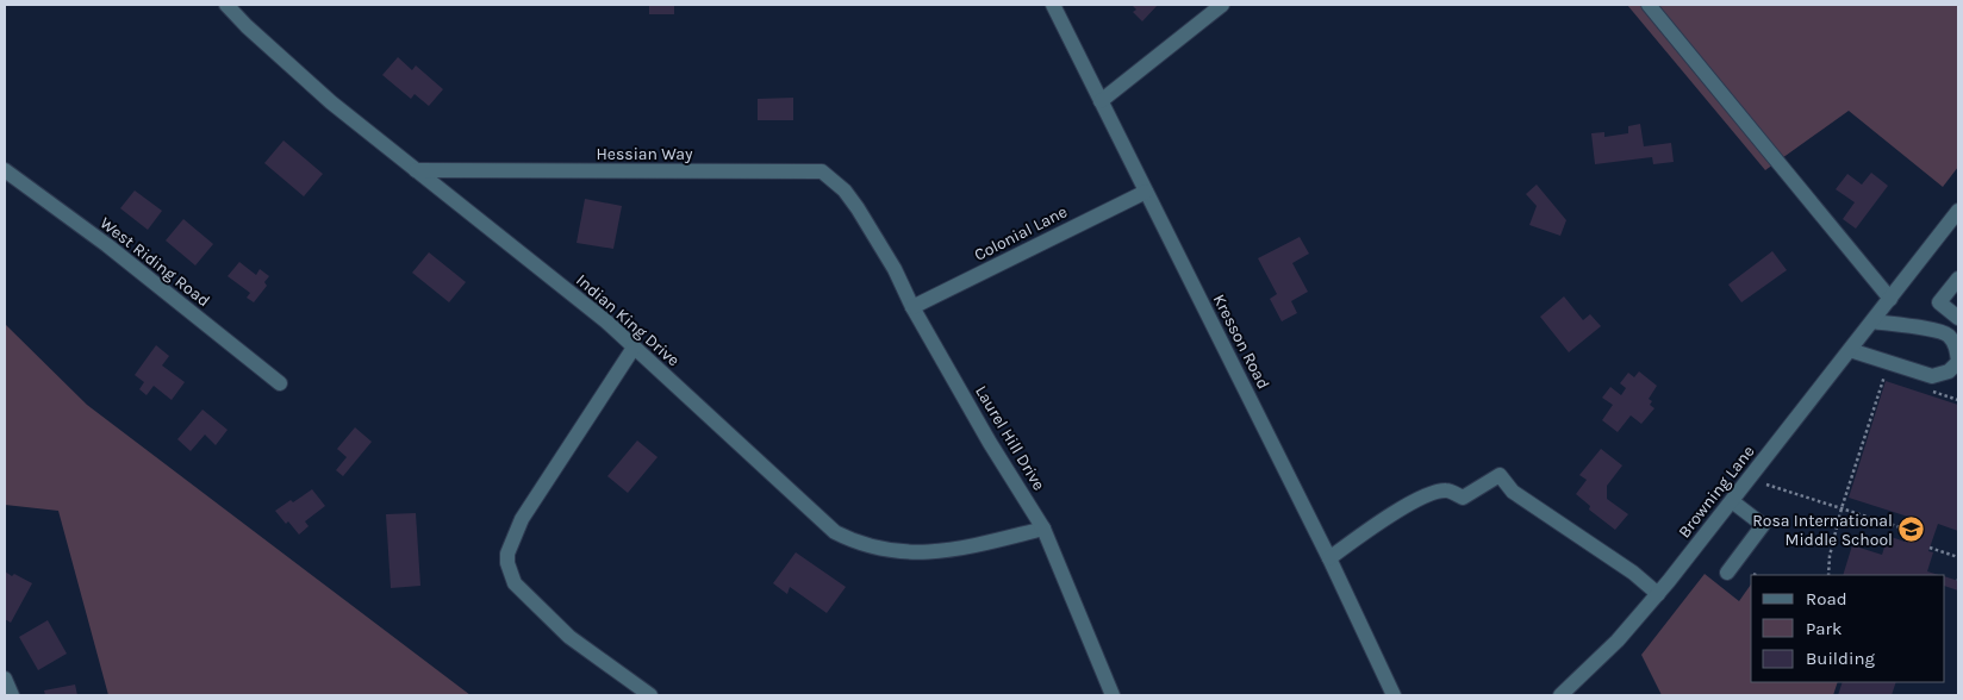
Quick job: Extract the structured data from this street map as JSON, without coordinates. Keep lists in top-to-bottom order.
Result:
{
  "streets": {
    "street": [
      "Hessian Way",
      "Colonial Lane",
      "West Riding Road",
      "Indian King Drive",
      "Kresson Road",
      "Laurel Hill Drive",
      "Browning Lane"
    ]
  },
  "crossings": [
    ["Hessian Way", "Indian King Drive"],
    ["Hessian Way", "Laurel Hill Drive"],
    ["Colonial Lane", "Kresson Road"],
    ["Colonial Lane", "Laurel Hill Drive"],
    ["Indian King Drive", "Laurel Hill Drive"]
  ],
  "places": {
    "school or university": ["Rosa International Middle School"]
  },
  "legend": ["Road", "Park", "Building"]
}
